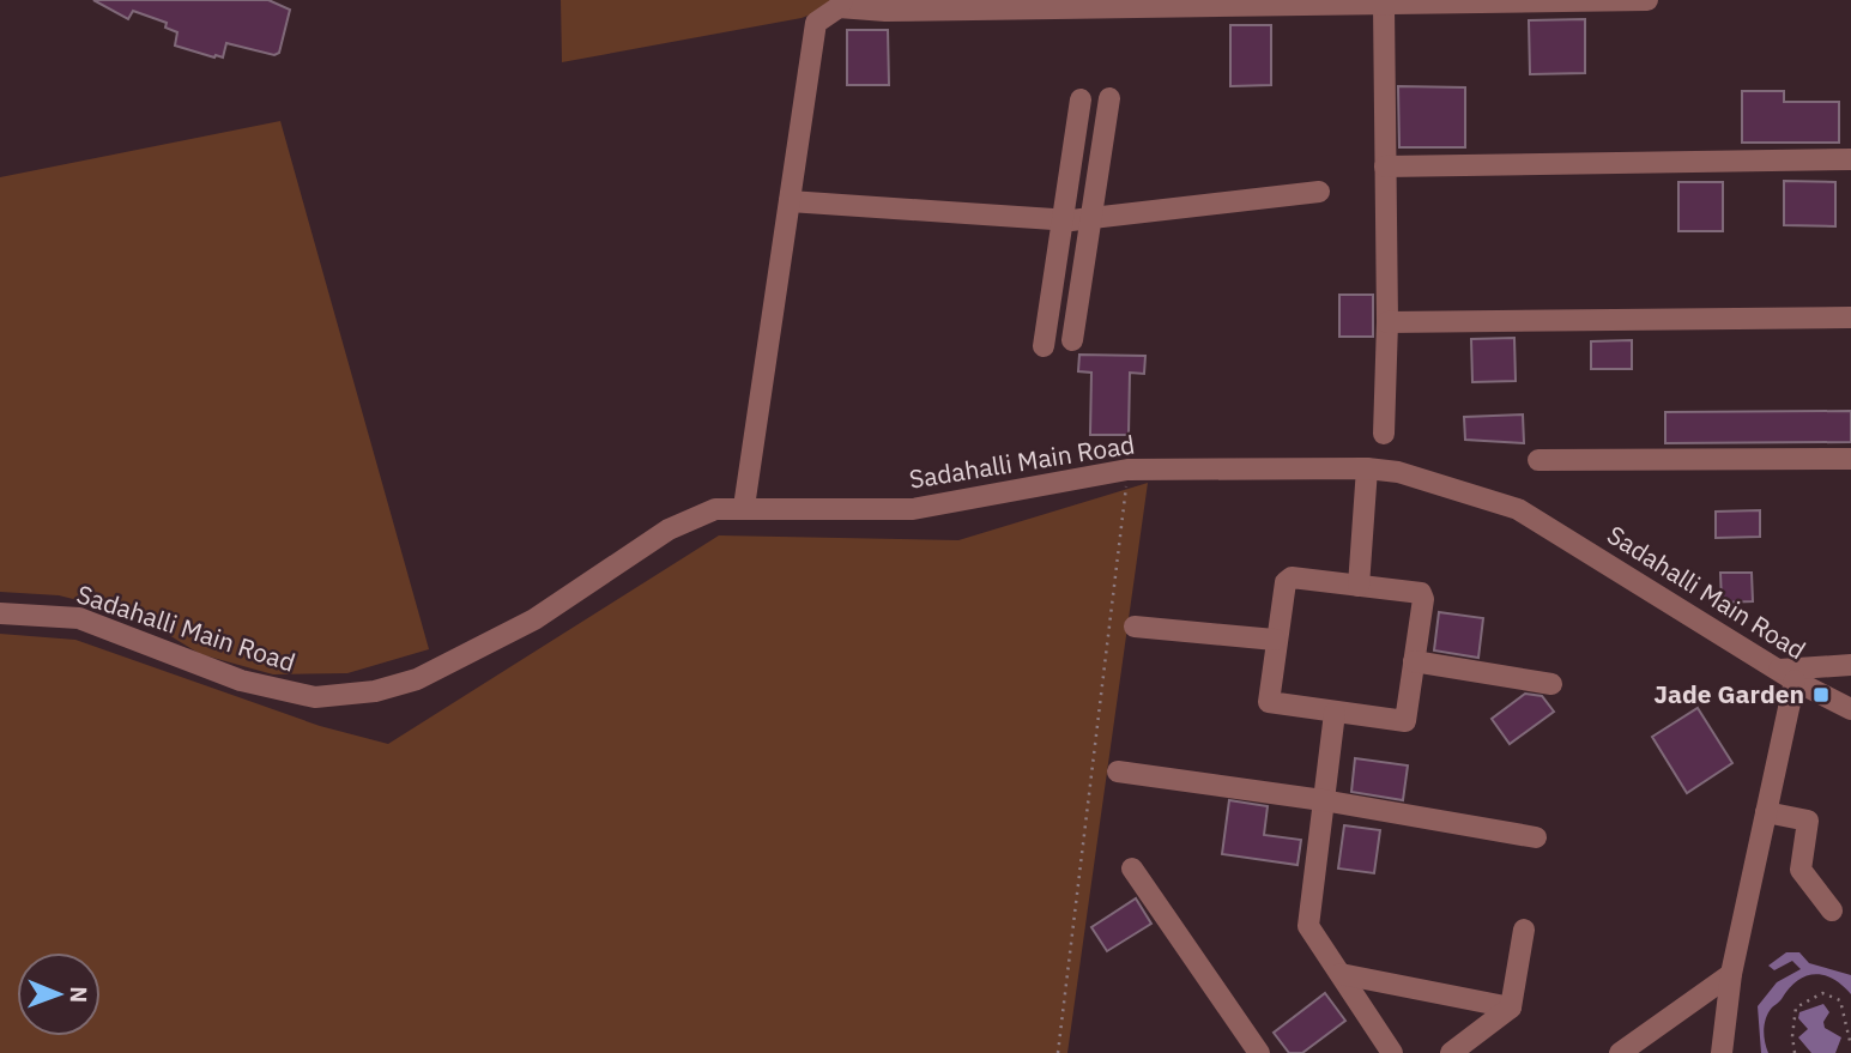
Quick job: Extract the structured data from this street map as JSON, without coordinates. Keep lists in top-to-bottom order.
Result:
{
  "streets": {
    "street": ["Sadahalli Main Road"]
  },
  "places": {
    "transit": ["Jade Garden"]
  },
  "north": "right"
}
